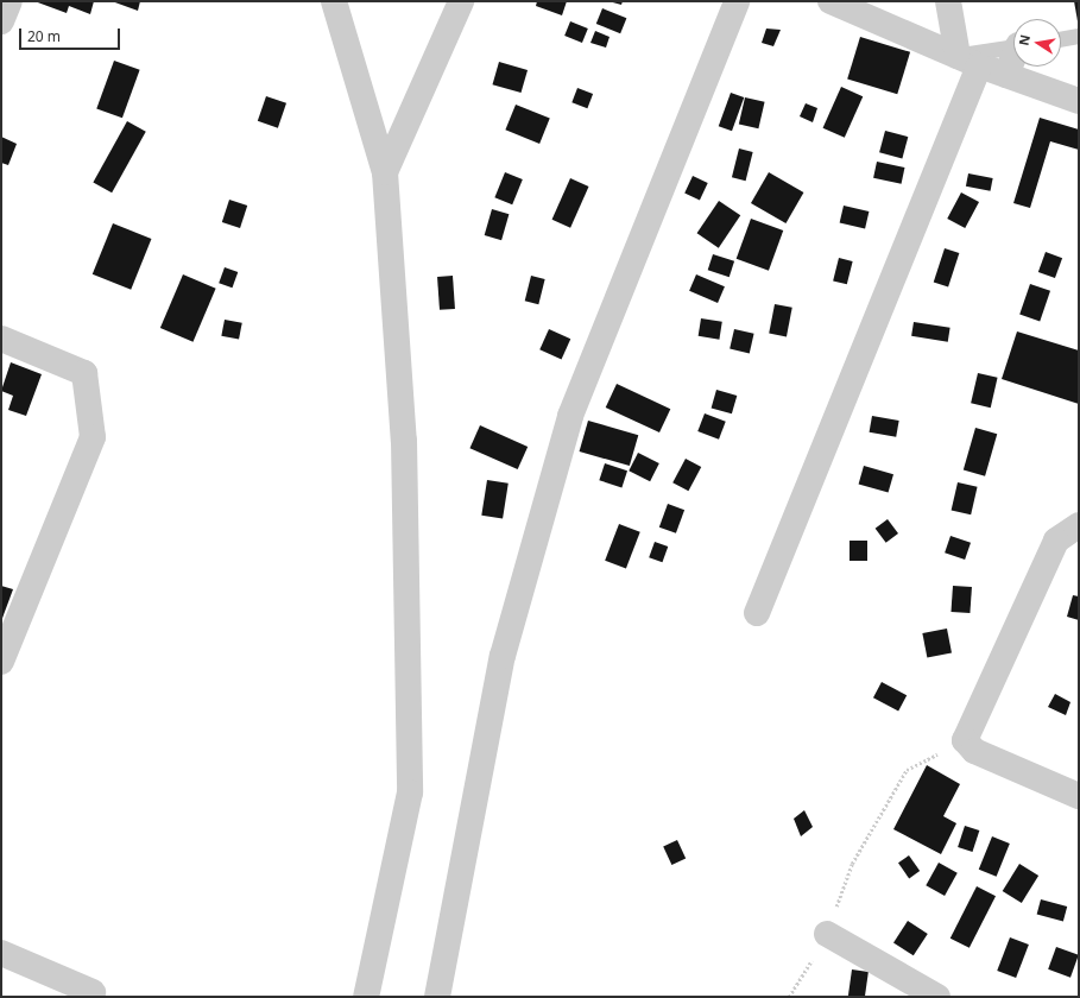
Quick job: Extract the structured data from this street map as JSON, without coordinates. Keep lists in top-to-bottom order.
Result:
{
  "scale_bar": "20 m",
  "north": "left"
}
